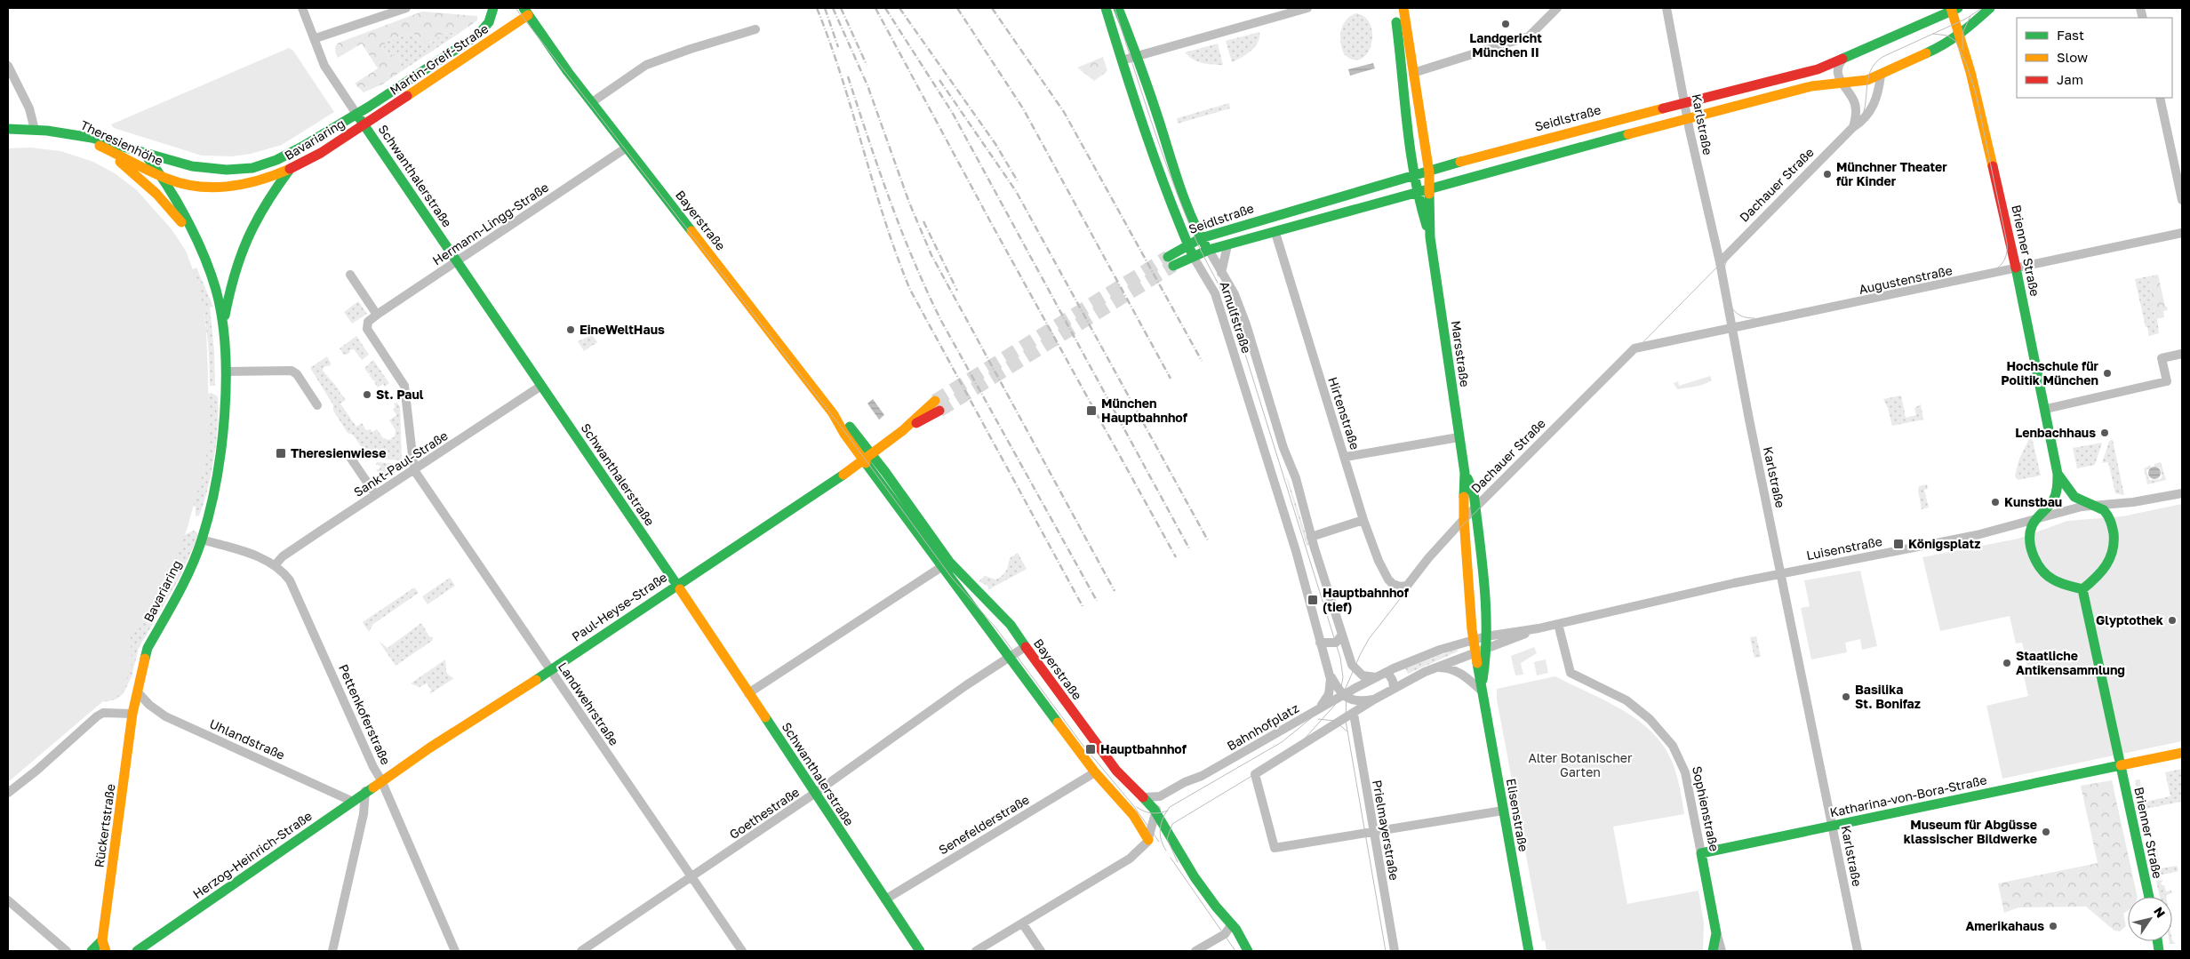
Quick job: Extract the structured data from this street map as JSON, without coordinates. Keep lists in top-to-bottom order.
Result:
{
  "streets": {
    "main road": [
      "Martin-Greif-Straße",
      "Seidlstraße",
      "Bavariaring",
      "Theresienhöhe",
      "Schwanthalerstraße",
      "Bayerstraße",
      "Brienner Straße",
      "Arnulfstraße",
      "Marsstraße",
      "Paul-Heyse-Straße",
      "Katharina-von-Bora-Straße",
      "Sophienstraße",
      "Elisenstraße",
      "Rückertstraße",
      "Herzog-Heinrich-Straße"
    ],
    "street": [
      "Karlstraße",
      "Dachauer Straße",
      "Hermann-Lingg-Straße",
      "Augustenstraße",
      "Hirtenstraße",
      "Sankt-Paul-Straße",
      "Luisenstraße",
      "Landwehrstraße",
      "Pettenkoferstraße",
      "Bahnhofplatz",
      "Uhlandstraße",
      "Goethestraße",
      "Senefelderstraße",
      "Prielmayerstraße"
    ]
  },
  "crossings": [
    ["Martin-Greif-Straße", "Bavariaring"],
    ["Martin-Greif-Straße", "Schwanthalerstraße"],
    ["Martin-Greif-Straße", "Bayerstraße"],
    ["Seidlstraße", "Karlstraße"],
    ["Seidlstraße", "Dachauer Straße"],
    ["Seidlstraße", "Brienner Straße"],
    ["Seidlstraße", "Arnulfstraße"],
    ["Seidlstraße", "Marsstraße"],
    ["Seidlstraße", "Hirtenstraße"],
    ["Karlstraße", "Dachauer Straße"],
    ["Karlstraße", "Augustenstraße"],
    ["Karlstraße", "Luisenstraße"],
    ["Karlstraße", "Katharina-von-Bora-Straße"],
    ["Bavariaring", "Theresienhöhe"],
    ["Bavariaring", "Schwanthalerstraße"],
    ["Bavariaring", "Pettenkoferstraße"],
    ["Bavariaring", "Uhlandstraße"],
    ["Bavariaring", "Rückertstraße"],
    ["Schwanthalerstraße", "Hermann-Lingg-Straße"],
    ["Schwanthalerstraße", "Sankt-Paul-Straße"],
    ["Schwanthalerstraße", "Paul-Heyse-Straße"],
    ["Schwanthalerstraße", "Goethestraße"],
    ["Schwanthalerstraße", "Senefelderstraße"],
    ["Dachauer Straße", "Augustenstraße"],
    ["Dachauer Straße", "Marsstraße"],
    ["Dachauer Straße", "Hirtenstraße"],
    ["Dachauer Straße", "Elisenstraße"],
    ["Bayerstraße", "Hermann-Lingg-Straße"],
    ["Bayerstraße", "Paul-Heyse-Straße"],
    ["Bayerstraße", "Bahnhofplatz"],
    ["Bayerstraße", "Goethestraße"],
    ["Bayerstraße", "Senefelderstraße"],
    ["Hermann-Lingg-Straße", "Sankt-Paul-Straße"],
    ["Hermann-Lingg-Straße", "Landwehrstraße"],
    ["Brienner Straße", "Augustenstraße"],
    ["Brienner Straße", "Katharina-von-Bora-Straße"],
    ["Arnulfstraße", "Luisenstraße"],
    ["Arnulfstraße", "Bahnhofplatz"],
    ["Marsstraße", "Elisenstraße"],
    ["Sankt-Paul-Straße", "Landwehrstraße"],
    ["Sankt-Paul-Straße", "Pettenkoferstraße"],
    ["Luisenstraße", "Bahnhofplatz"],
    ["Luisenstraße", "Sophienstraße"],
    ["Luisenstraße", "Elisenstraße"],
    ["Paul-Heyse-Straße", "Landwehrstraße"],
    ["Paul-Heyse-Straße", "Pettenkoferstraße"],
    ["Paul-Heyse-Straße", "Herzog-Heinrich-Straße"],
    ["Landwehrstraße", "Goethestraße"],
    ["Pettenkoferstraße", "Herzog-Heinrich-Straße"],
    ["Uhlandstraße", "Herzog-Heinrich-Straße"],
    ["Katharina-von-Bora-Straße", "Sophienstraße"]
  ],
  "parks": ["Alter Botanischer Garten"],
  "places": {
    "other": [
      "Landgericht München II",
      "Münchner Theater für Kinder",
      "EineWeltHaus",
      "Hochschule für Politik München",
      "St. Paul",
      "Lenbachhaus",
      "Kunstbau",
      "Glyptothek",
      "Staatliche Antikensammlung",
      "Basilika St. Bonifaz",
      "Museum für Abgüsse klassischer Bildwerke",
      "Amerikahaus"
    ],
    "transit": [
      "München Hauptbahnhof",
      "Theresienwiese",
      "Königsplatz",
      "Hauptbahnhof (tief)",
      "Hauptbahnhof"
    ]
  },
  "legend": ["Fast", "Slow", "Jam"],
  "north": "top right"
}
